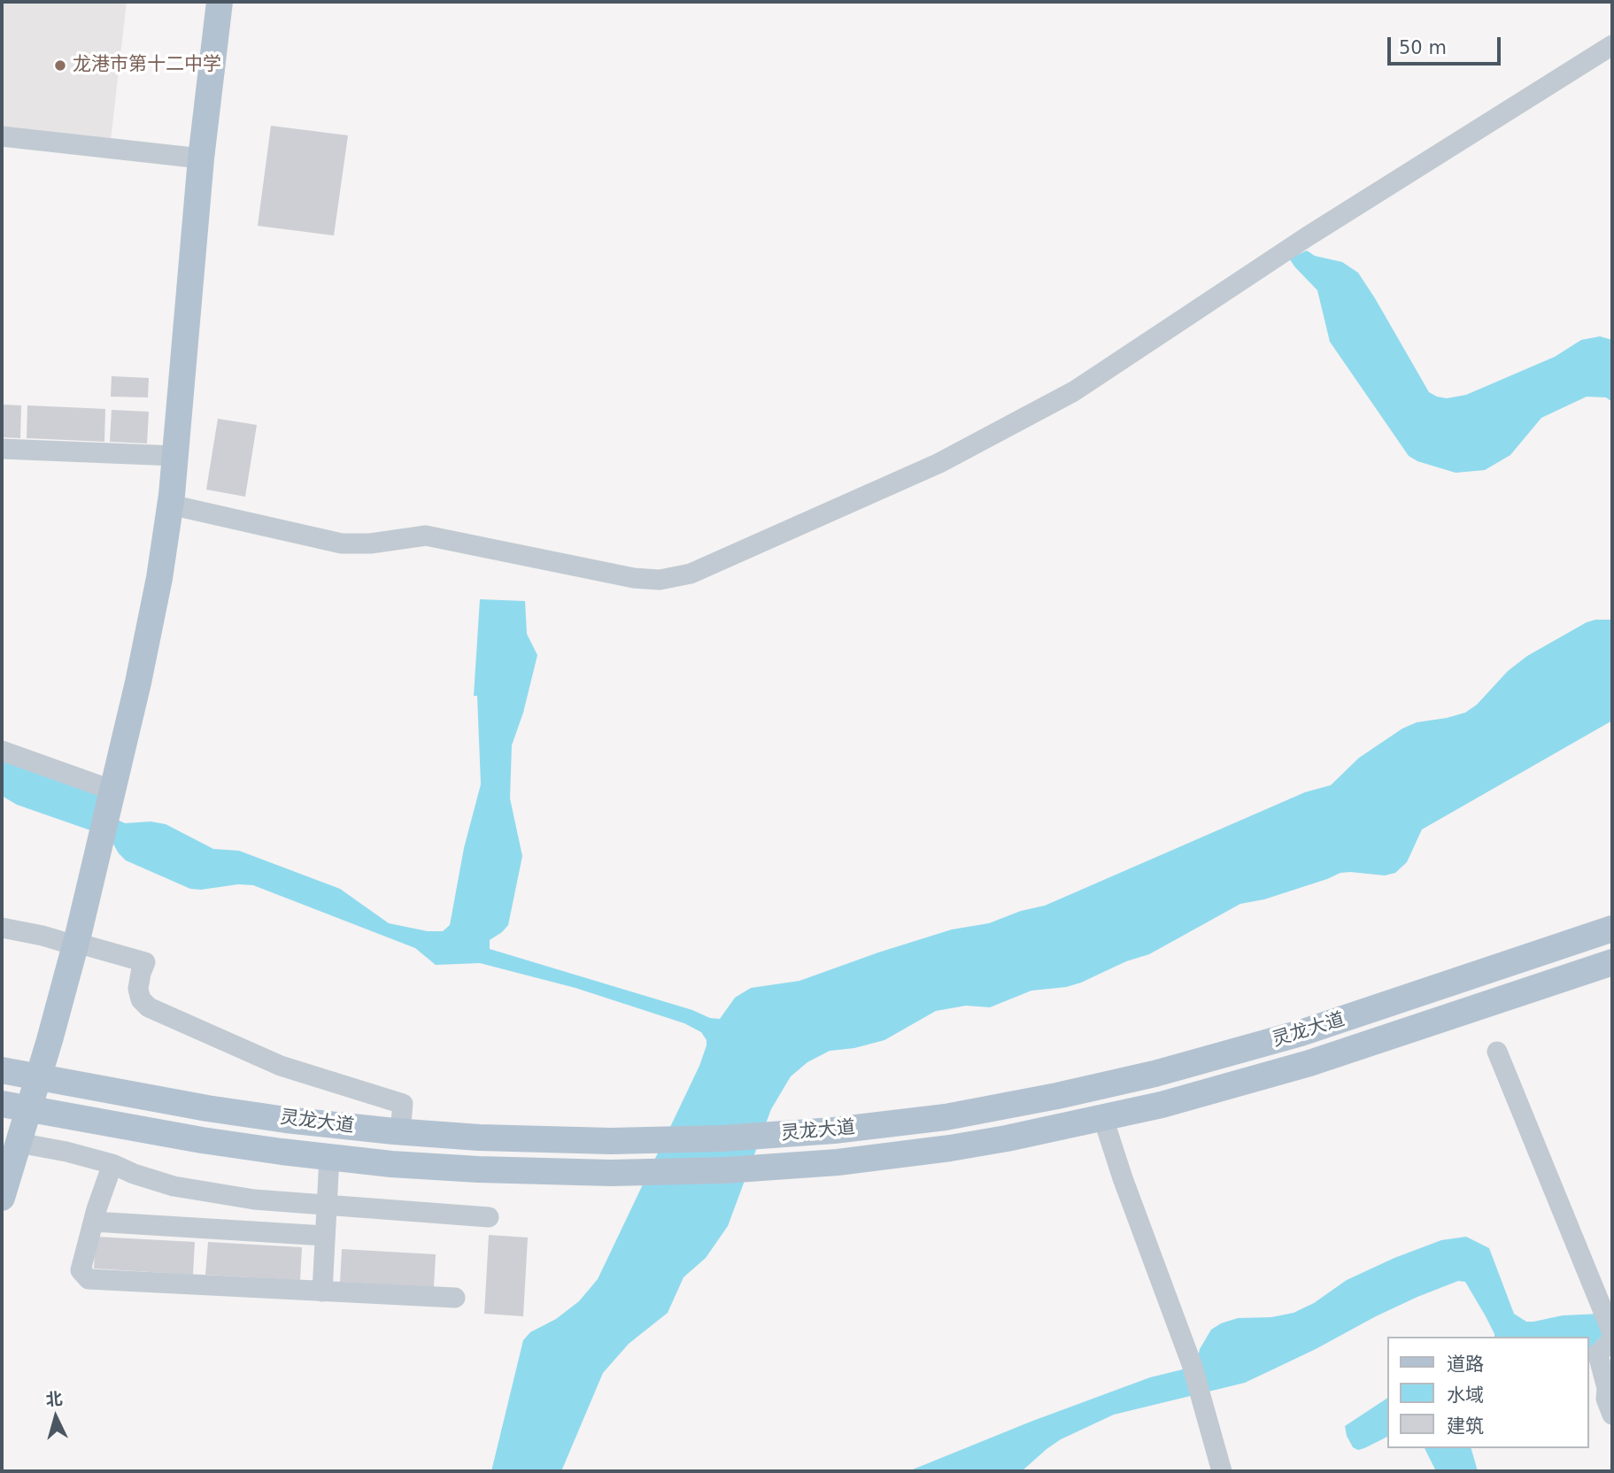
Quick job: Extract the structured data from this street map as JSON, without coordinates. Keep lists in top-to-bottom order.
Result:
{
  "streets": {
    "main road": ["灵龙大道"]
  },
  "places": ["龙港市第十二中学"],
  "legend": ["道路", "水域", "建筑"],
  "scale_bar": "50 m",
  "north": "top"
}
